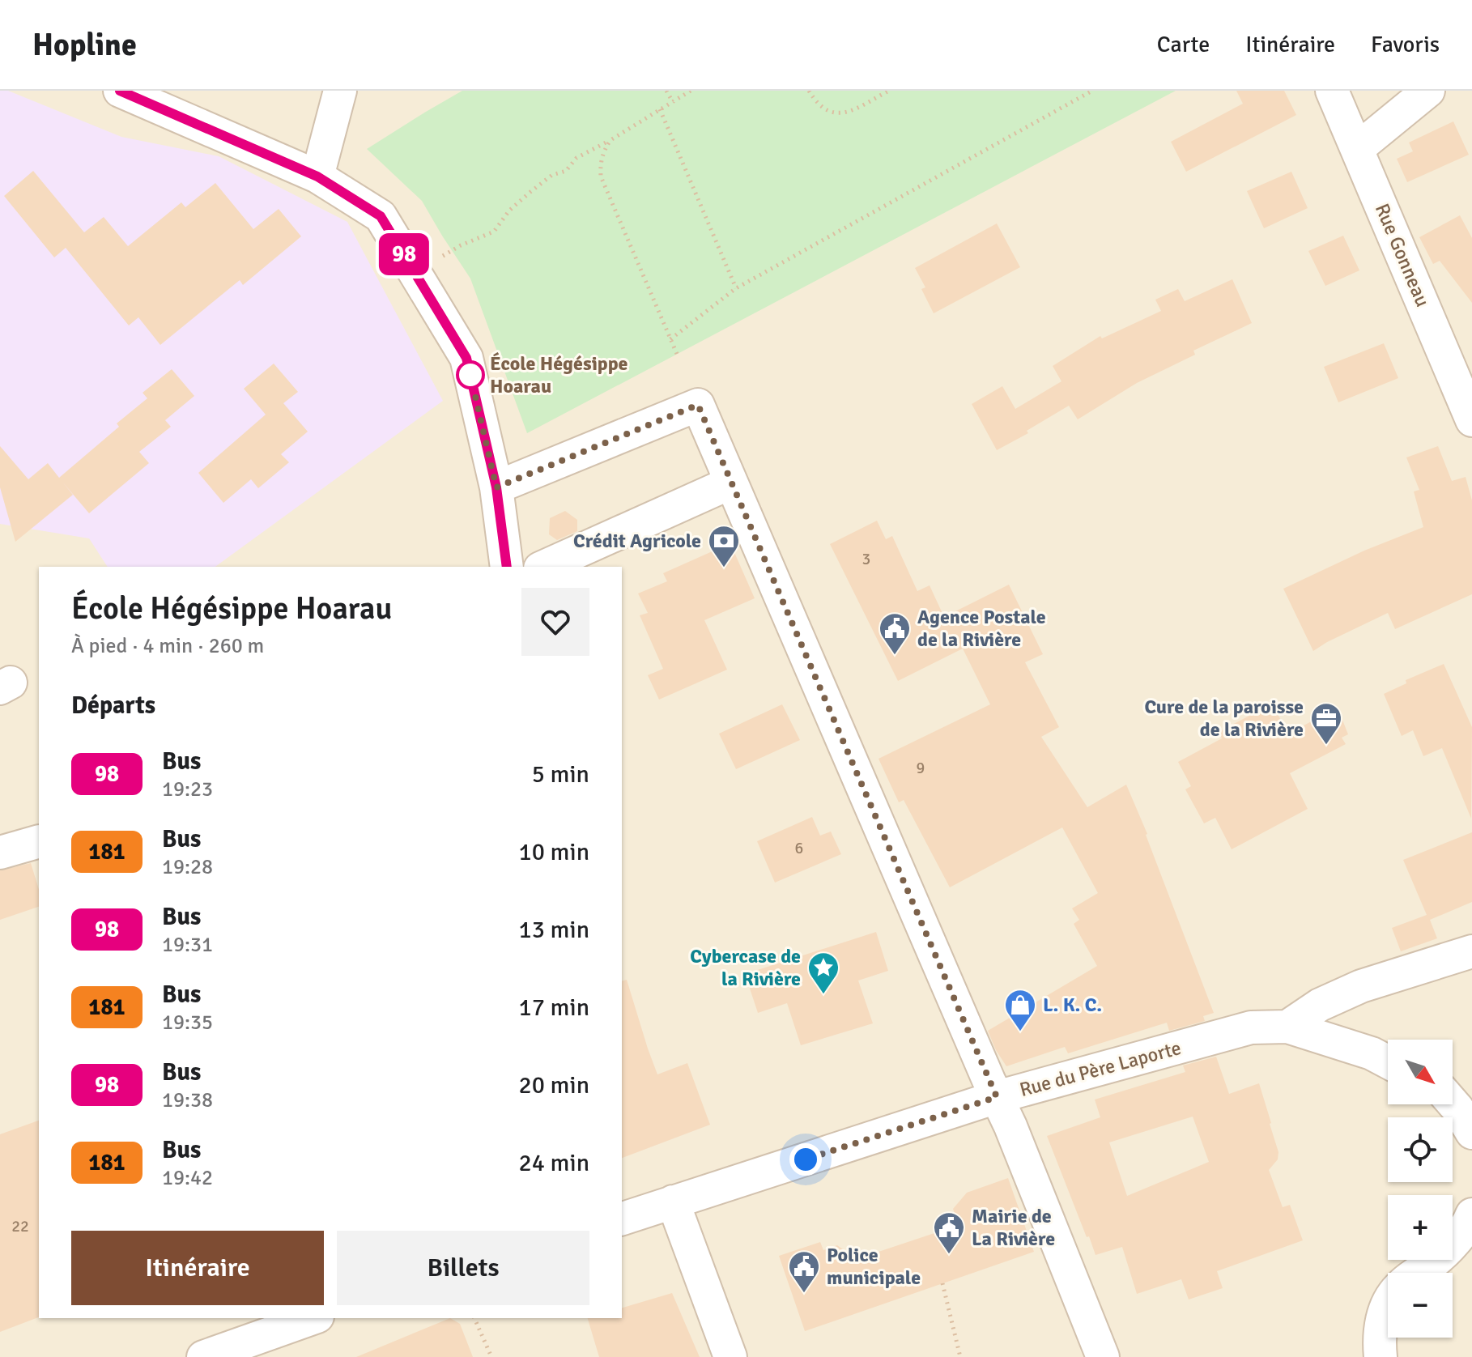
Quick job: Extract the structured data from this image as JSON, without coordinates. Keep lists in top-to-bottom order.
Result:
{
  "streets": {
    "street": ["Rue Gonneau", "Rue du Père Laporte"]
  },
  "places": {
    "other": ["École Hégésippe Hoarau"],
    "bank": ["Crédit Agricole"],
    "public building": ["Agence Postale de la Rivière", "Mairie de La Rivière", "Police municipale"],
    "office": ["Cure de la paroisse de la Rivière"],
    "place": ["Cybercase de la Rivière"],
    "shop": ["L. K. C."]
  },
  "lines": ["bus line 98"],
  "house_numbers": [
    "3",
    "9",
    "6",
    "22"
  ],
  "north": "bottom right",
  "page": {
    "header": "Hopline",
    "nav": ["Carte", "Itinéraire", "Favoris"],
    "on_map": "98",
    "heading": [
      ["École Hégésippe Hoarau", "À pied · 4 min · 260 m"],
      "Départs"
    ],
    "list": [
      {
        "mark": "98",
        "name": "Bus",
        "note": "19:23",
        "value": "5 min"
      },
      {
        "mark": "181",
        "name": "Bus",
        "note": "19:28",
        "value": "10 min"
      },
      {
        "mark": "98",
        "name": "Bus",
        "note": "19:31",
        "value": "13 min"
      },
      {
        "mark": "181",
        "name": "Bus",
        "note": "19:35",
        "value": "17 min"
      },
      {
        "mark": "98",
        "name": "Bus",
        "note": "19:38",
        "value": "20 min"
      },
      {
        "mark": "181",
        "name": "Bus",
        "note": "19:42",
        "value": "24 min"
      }
    ],
    "map_buttons": ["+", "−"],
    "buttons": ["Itinéraire", "Billets"]
  }
}
